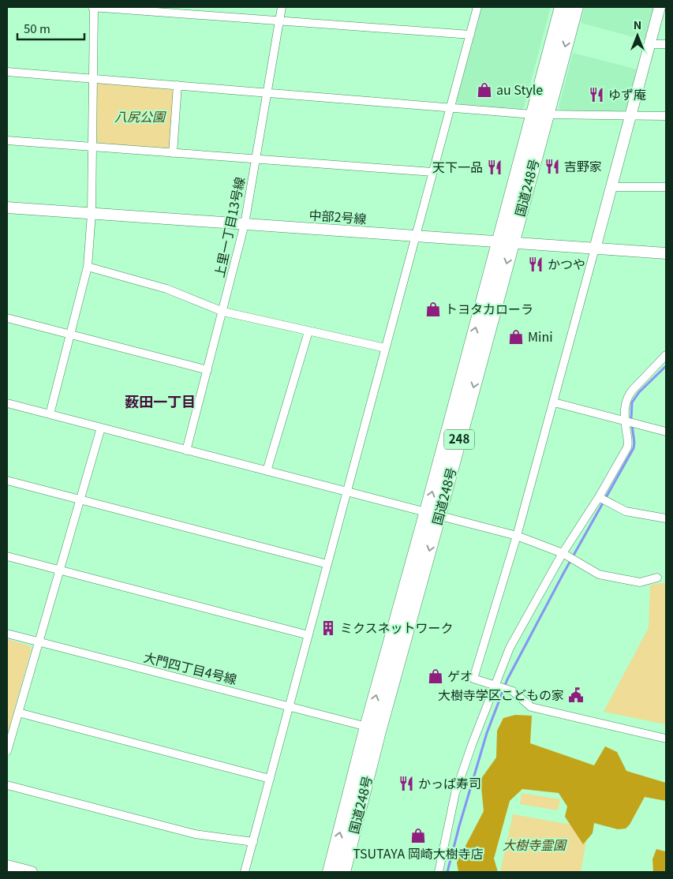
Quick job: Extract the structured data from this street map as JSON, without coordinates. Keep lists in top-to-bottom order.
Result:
{
  "streets": {
    "highway": ["国道248号", "248"],
    "street": ["中部2号線", "上里一丁目13号線", "大門四丁目4号線"]
  },
  "crossings": [
    ["国道248号", "中部2号線"],
    ["国道248号", "大門四丁目4号線"],
    ["中部2号線", "上里一丁目13号線"]
  ],
  "districts": ["薮田一丁目"],
  "parks": ["八尻公園", "大樹寺霊園"],
  "places": {
    "shop": [
      "au Style",
      "トヨタカローラ",
      "Mini",
      "ゲオ",
      "TSUTAYA 岡崎大樹寺店"
    ],
    "restaurant": [
      "ゆず庵",
      "吉野家",
      "天下一品",
      "かつや",
      "かっぱ寿司"
    ],
    "building": ["ミクスネットワーク"],
    "public building": ["大樹寺学区こどもの家"]
  },
  "scale_bar": "50 m",
  "north": "top"
}
